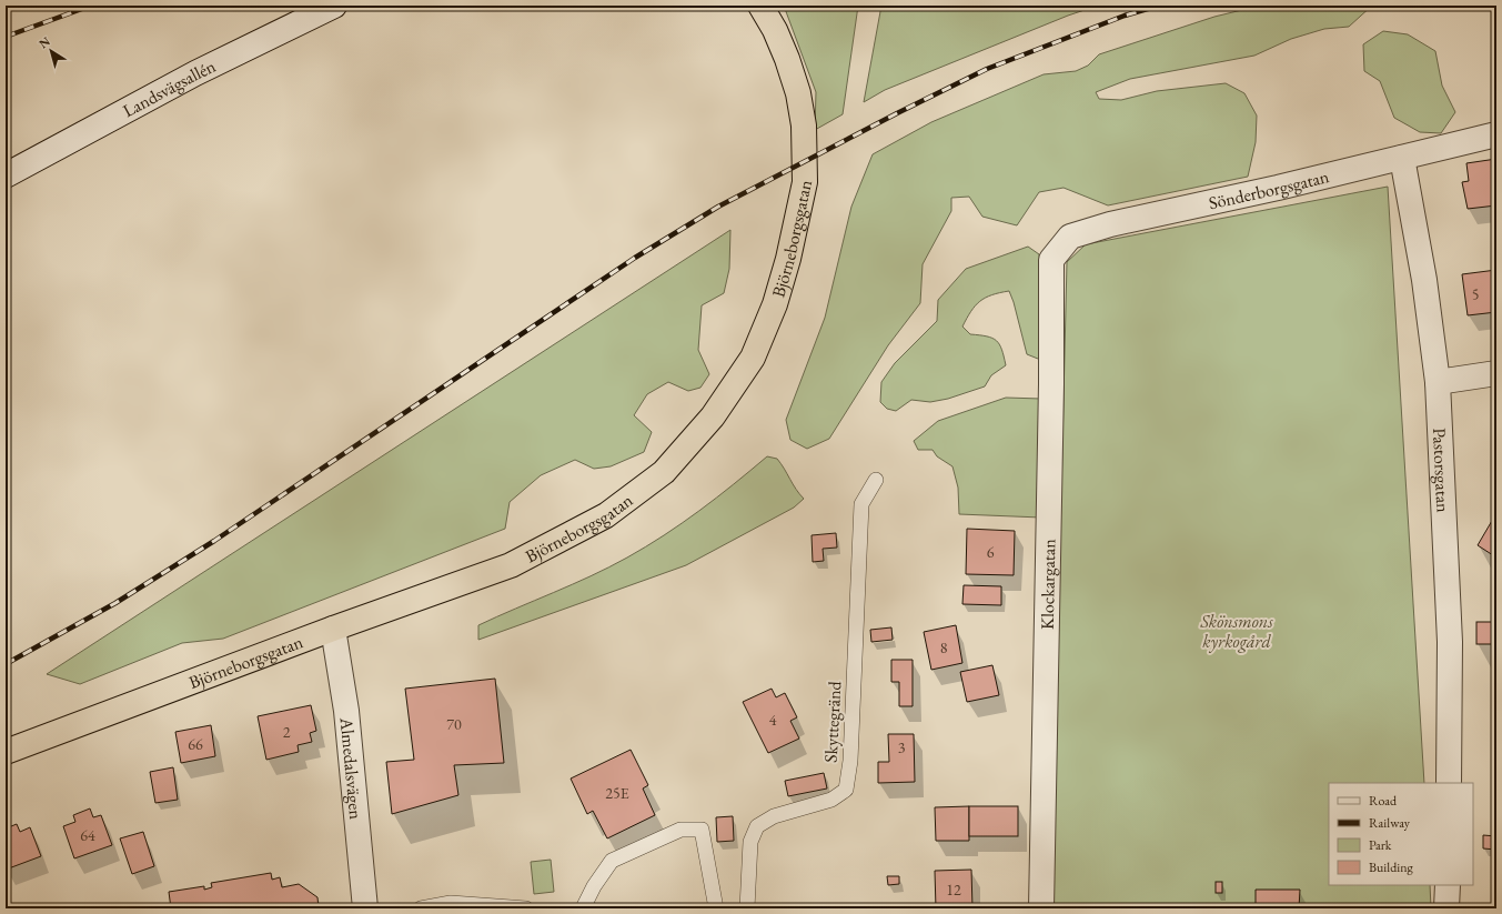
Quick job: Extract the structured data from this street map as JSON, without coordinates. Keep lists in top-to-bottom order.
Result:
{
  "streets": {
    "highway": ["Björneborgsgatan"],
    "street": [
      "Landsvägsallén",
      "Sönderborgsgatan",
      "Pastorsgatan",
      "Klockargatan",
      "Almedalsvägen"
    ],
    "lane": ["Skyttegränd"]
  },
  "crossings": [
    ["Sönderborgsgatan", "Pastorsgatan"],
    ["Sönderborgsgatan", "Klockargatan"],
    ["Björneborgsgatan", "Almedalsvägen"]
  ],
  "parks": ["Skönsmons kyrkogård"],
  "house_numbers": [
    "5",
    "6",
    "8",
    "4",
    "70",
    "2",
    "66",
    "3",
    "25E",
    "64",
    "12"
  ],
  "legend": [
    "Road",
    "Railway",
    "Park",
    "Building"
  ],
  "north": "top left"
}
